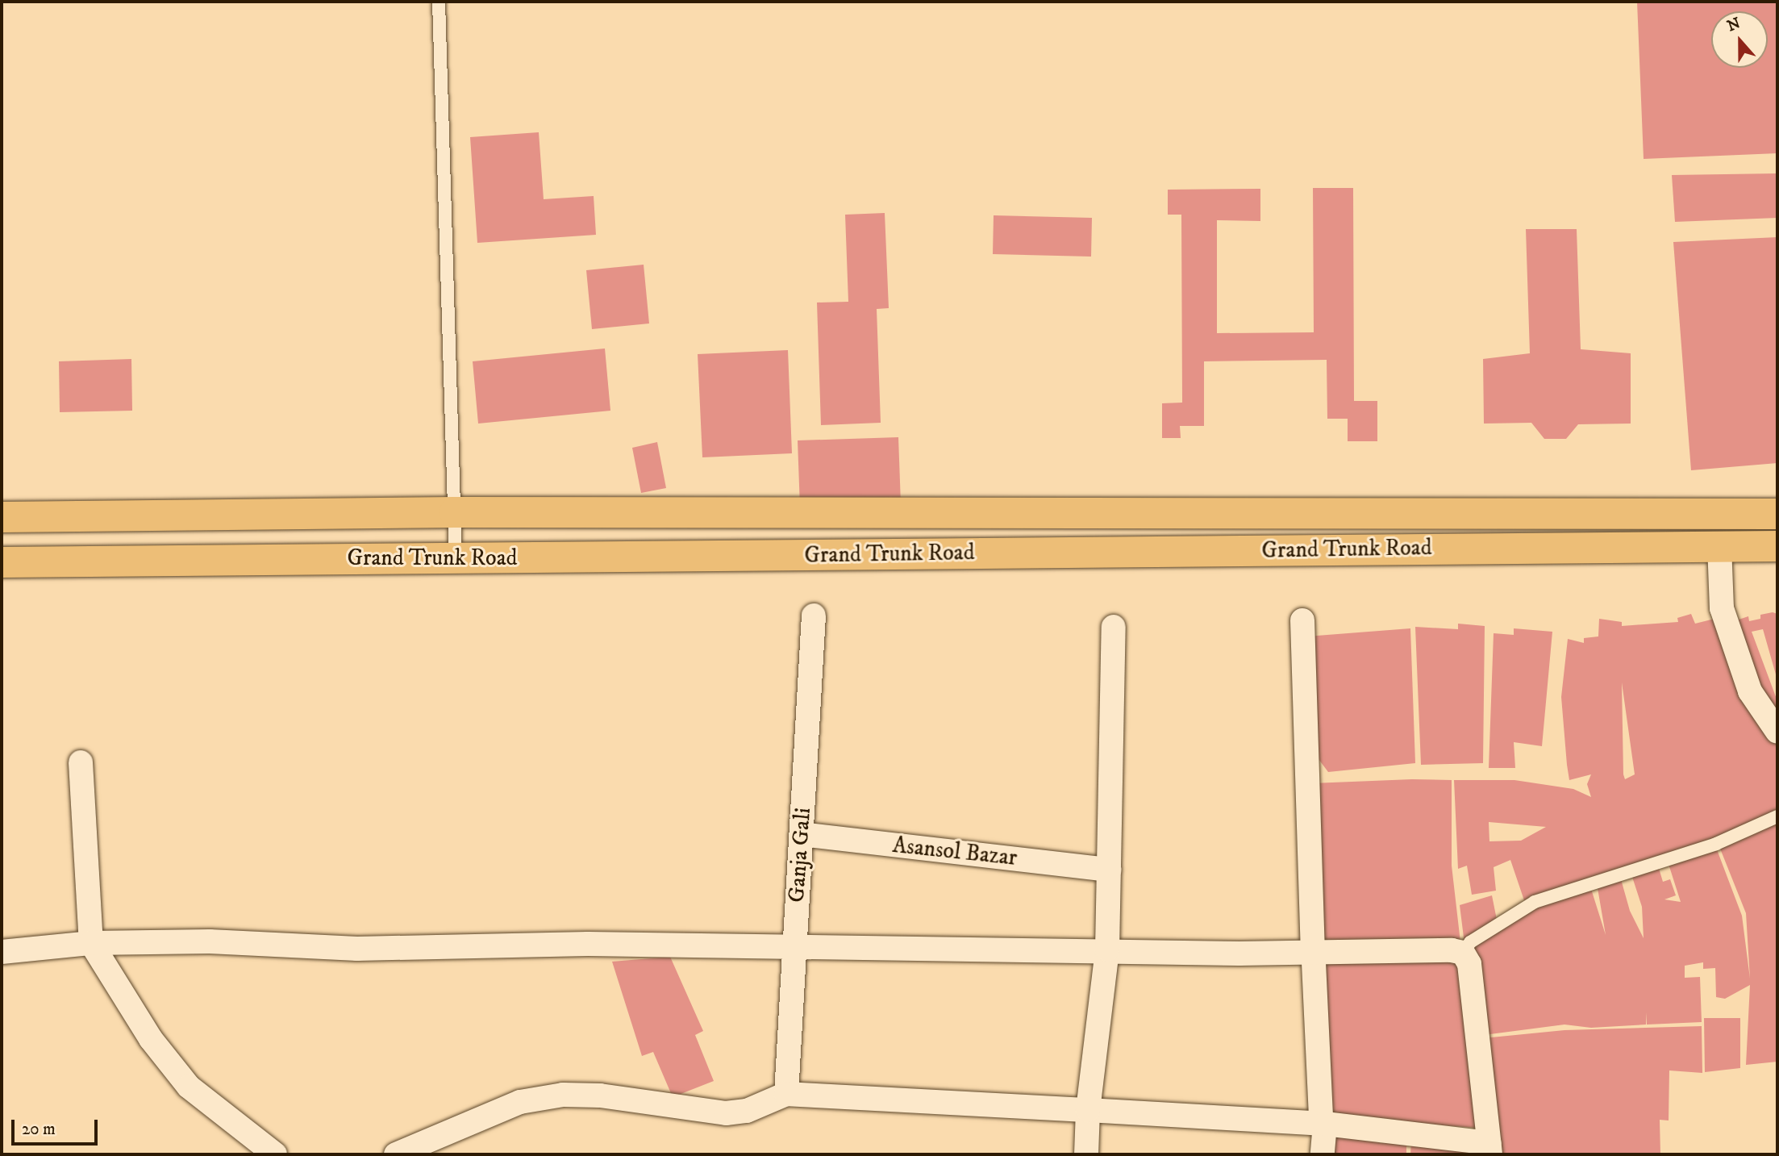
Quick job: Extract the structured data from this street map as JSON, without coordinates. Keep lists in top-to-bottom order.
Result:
{
  "streets": {
    "main road": ["Grand Trunk Road"],
    "street": ["Asansol Bazar", "Ganja Gali"]
  },
  "crossings": [
    ["Asansol Bazar", "Ganja Gali"]
  ],
  "scale_bar": "20 m",
  "north": "top"
}
